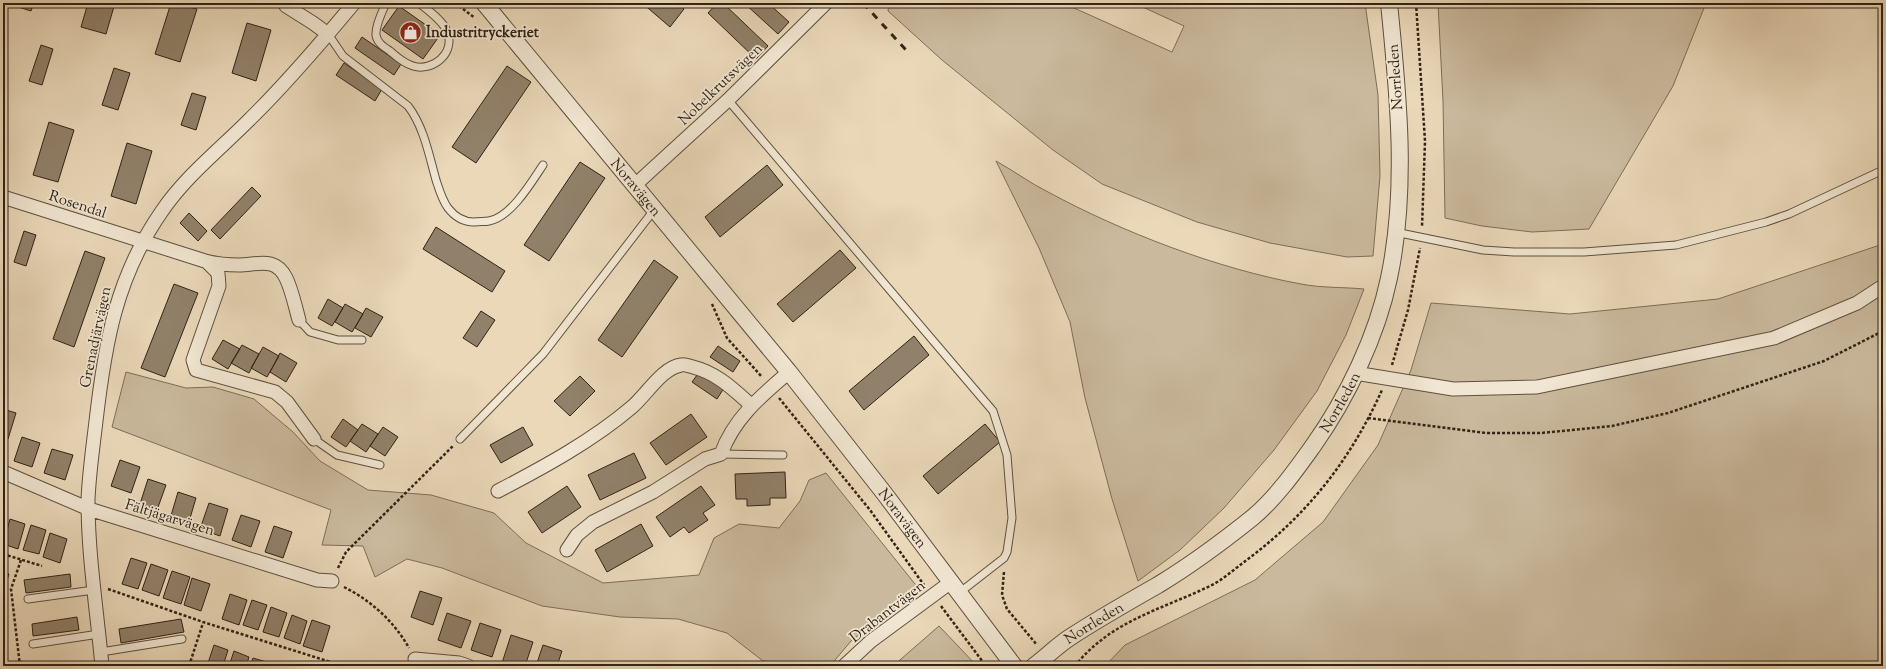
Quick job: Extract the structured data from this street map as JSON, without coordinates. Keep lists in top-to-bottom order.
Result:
{
  "streets": {
    "street": [
      "Norrleden",
      "Nobelkrutsvägen",
      "Noravägen",
      "Rosendal",
      "Grenadjärvägen",
      "Fältjägarvägen",
      "Drabantvägen"
    ]
  },
  "crossings": [
    ["Nobelkrutsvägen", "Noravägen"],
    ["Noravägen", "Drabantvägen"],
    ["Rosendal", "Grenadjärvägen"],
    ["Grenadjärvägen", "Fältjägarvägen"]
  ],
  "places": {
    "shop": ["Industritryckeriet"]
  }
}
